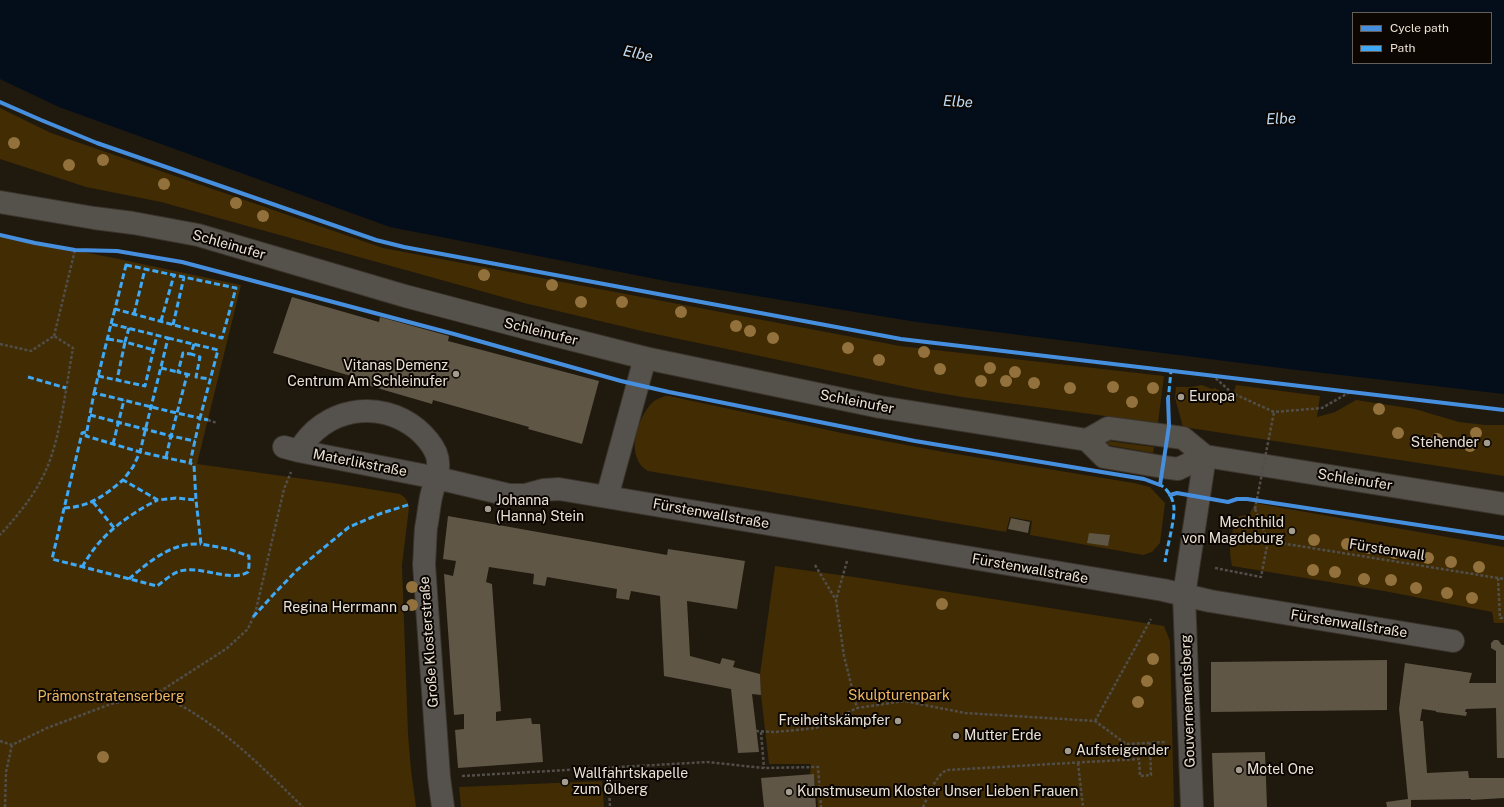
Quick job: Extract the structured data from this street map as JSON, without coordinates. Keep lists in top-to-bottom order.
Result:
{
  "streets": {
    "main road": ["Schleinufer"],
    "street": [
      "Materlikstraße",
      "Fürstenwallstraße",
      "Große Klosterstraße",
      "Gouvernementsberg"
    ],
    "path": ["Fürstenwall"]
  },
  "crossings": [
    ["Schleinufer", "Gouvernementsberg"],
    ["Materlikstraße", "Fürstenwallstraße"],
    ["Materlikstraße", "Große Klosterstraße"],
    ["Fürstenwallstraße", "Große Klosterstraße"],
    ["Fürstenwallstraße", "Gouvernementsberg"]
  ],
  "water": ["Elbe"],
  "parks": ["Skulpturenpark", "Prämonstratenserberg"],
  "places": [
    "Vitanas Demenz Centrum Am Schleinufer",
    "Europa",
    "Stehender",
    "Johanna (Hanna) Stein",
    "Mechthild von Magdeburg",
    "Regina Herrmann",
    "Freiheitskämpfer",
    "Mutter Erde",
    "Aufsteigender",
    "Motel One",
    "Wallfahrtskapelle zum Ölberg",
    "Kunstmuseum Kloster Unser Lieben Frauen"
  ],
  "legend": ["Cycle path", "Path"]
}
